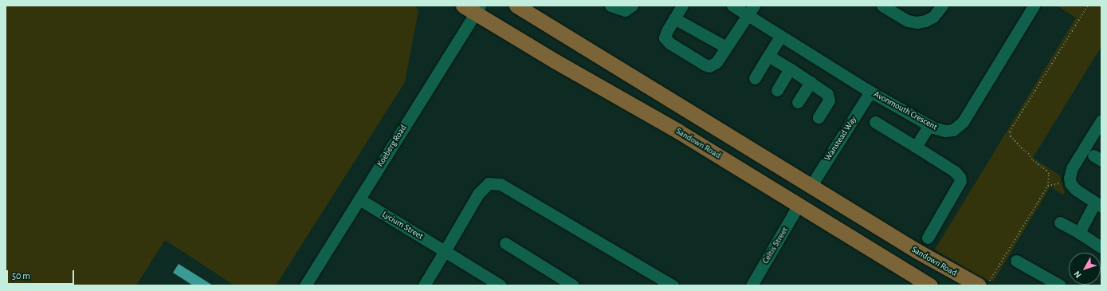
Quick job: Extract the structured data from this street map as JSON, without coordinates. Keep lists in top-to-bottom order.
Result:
{
  "streets": {
    "main road": ["Sandown Road"],
    "street": [
      "Avonmouth Crescent",
      "Wanstead Way",
      "Koeberg Road",
      "Lycium Street",
      "Celtis Street"
    ]
  },
  "crossings": [
    ["Avonmouth Crescent", "Wanstead Way"],
    ["Wanstead Way", "Sandown Road"],
    ["Sandown Road", "Koeberg Road"],
    ["Sandown Road", "Celtis Street"],
    ["Koeberg Road", "Lycium Street"]
  ],
  "scale_bar": "50 m",
  "north": "bottom left"
}
